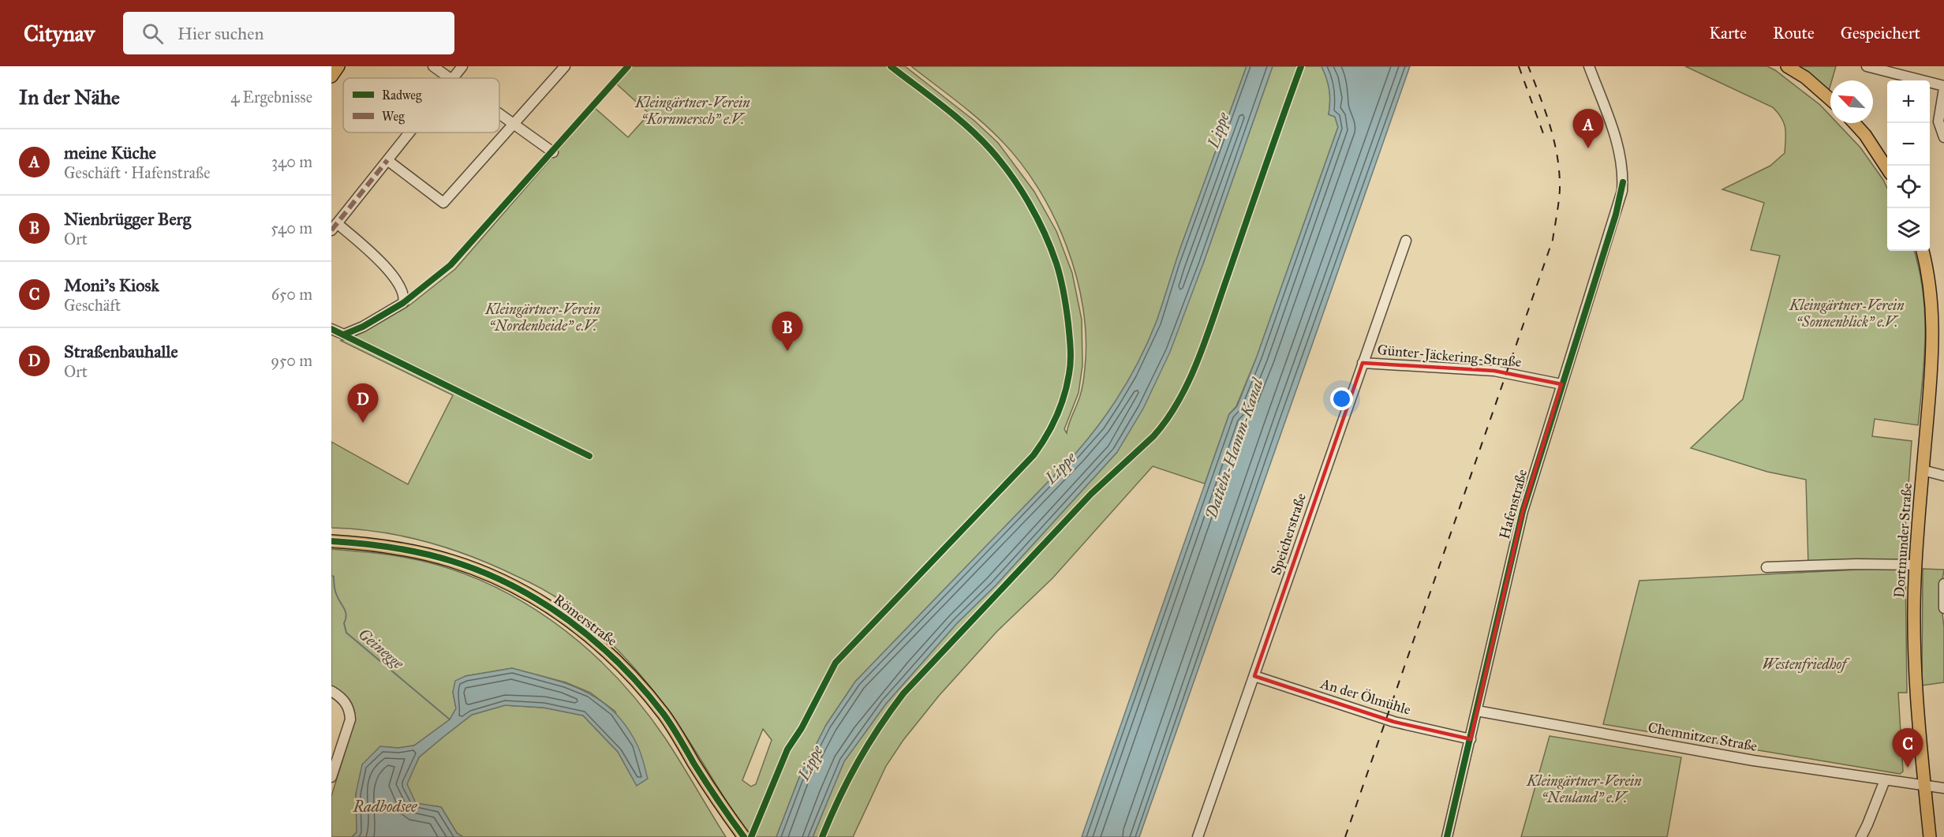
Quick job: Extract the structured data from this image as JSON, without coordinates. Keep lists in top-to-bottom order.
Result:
{
  "streets": {
    "main road": ["Dortmunder Straße", "Römerstraße"],
    "street": [
      "Günter-Jäckering-Straße",
      "Hafenstraße",
      "Speicherstraße",
      "An der Ölmühle",
      "Chemnitzer Straße"
    ]
  },
  "crossings": [
    ["Günter-Jäckering-Straße", "Hafenstraße"],
    ["Günter-Jäckering-Straße", "Speicherstraße"],
    ["Hafenstraße", "An der Ölmühle"],
    ["Hafenstraße", "Chemnitzer Straße"],
    ["Speicherstraße", "An der Ölmühle"],
    ["Dortmunder Straße", "Chemnitzer Straße"]
  ],
  "water": [
    "Lippe",
    "Datteln-Hamm-Kanal",
    "Geinegge",
    "Radbodsee"
  ],
  "parks": [
    "Kleingärtner-Verein “Kornmersch” e.V.",
    "Kleingärtner-Verein “Sonnenblick” e.V.",
    "Kleingärtner-Verein “Nordenheide” e.V.",
    "Westenfriedhof",
    "Kleingärtner-Verein “Neuland” e.V."
  ],
  "legend": ["Radweg", "Weg"],
  "north": "top left",
  "page": {
    "header": "Citynav",
    "search": "Hier suchen",
    "nav": ["Karte", "Route", "Gespeichert"],
    "heading": ["In der Nähe", "4 Ergebnisse"],
    "map_buttons": ["+", "−"],
    "pins": [
      "A",
      "B",
      "D",
      "C"
    ],
    "list": [
      {
        "mark": "A",
        "name": "meine Küche",
        "note": "Geschäft · Hafenstraße",
        "value": "340 m"
      },
      {
        "mark": "B",
        "name": "Nienbrügger Berg",
        "note": "Ort",
        "value": "540 m"
      },
      {
        "mark": "C",
        "name": "Moni's Kiosk",
        "note": "Geschäft",
        "value": "650 m"
      },
      {
        "mark": "D",
        "name": "Straßenbauhalle",
        "note": "Ort",
        "value": "950 m"
      }
    ]
  }
}
